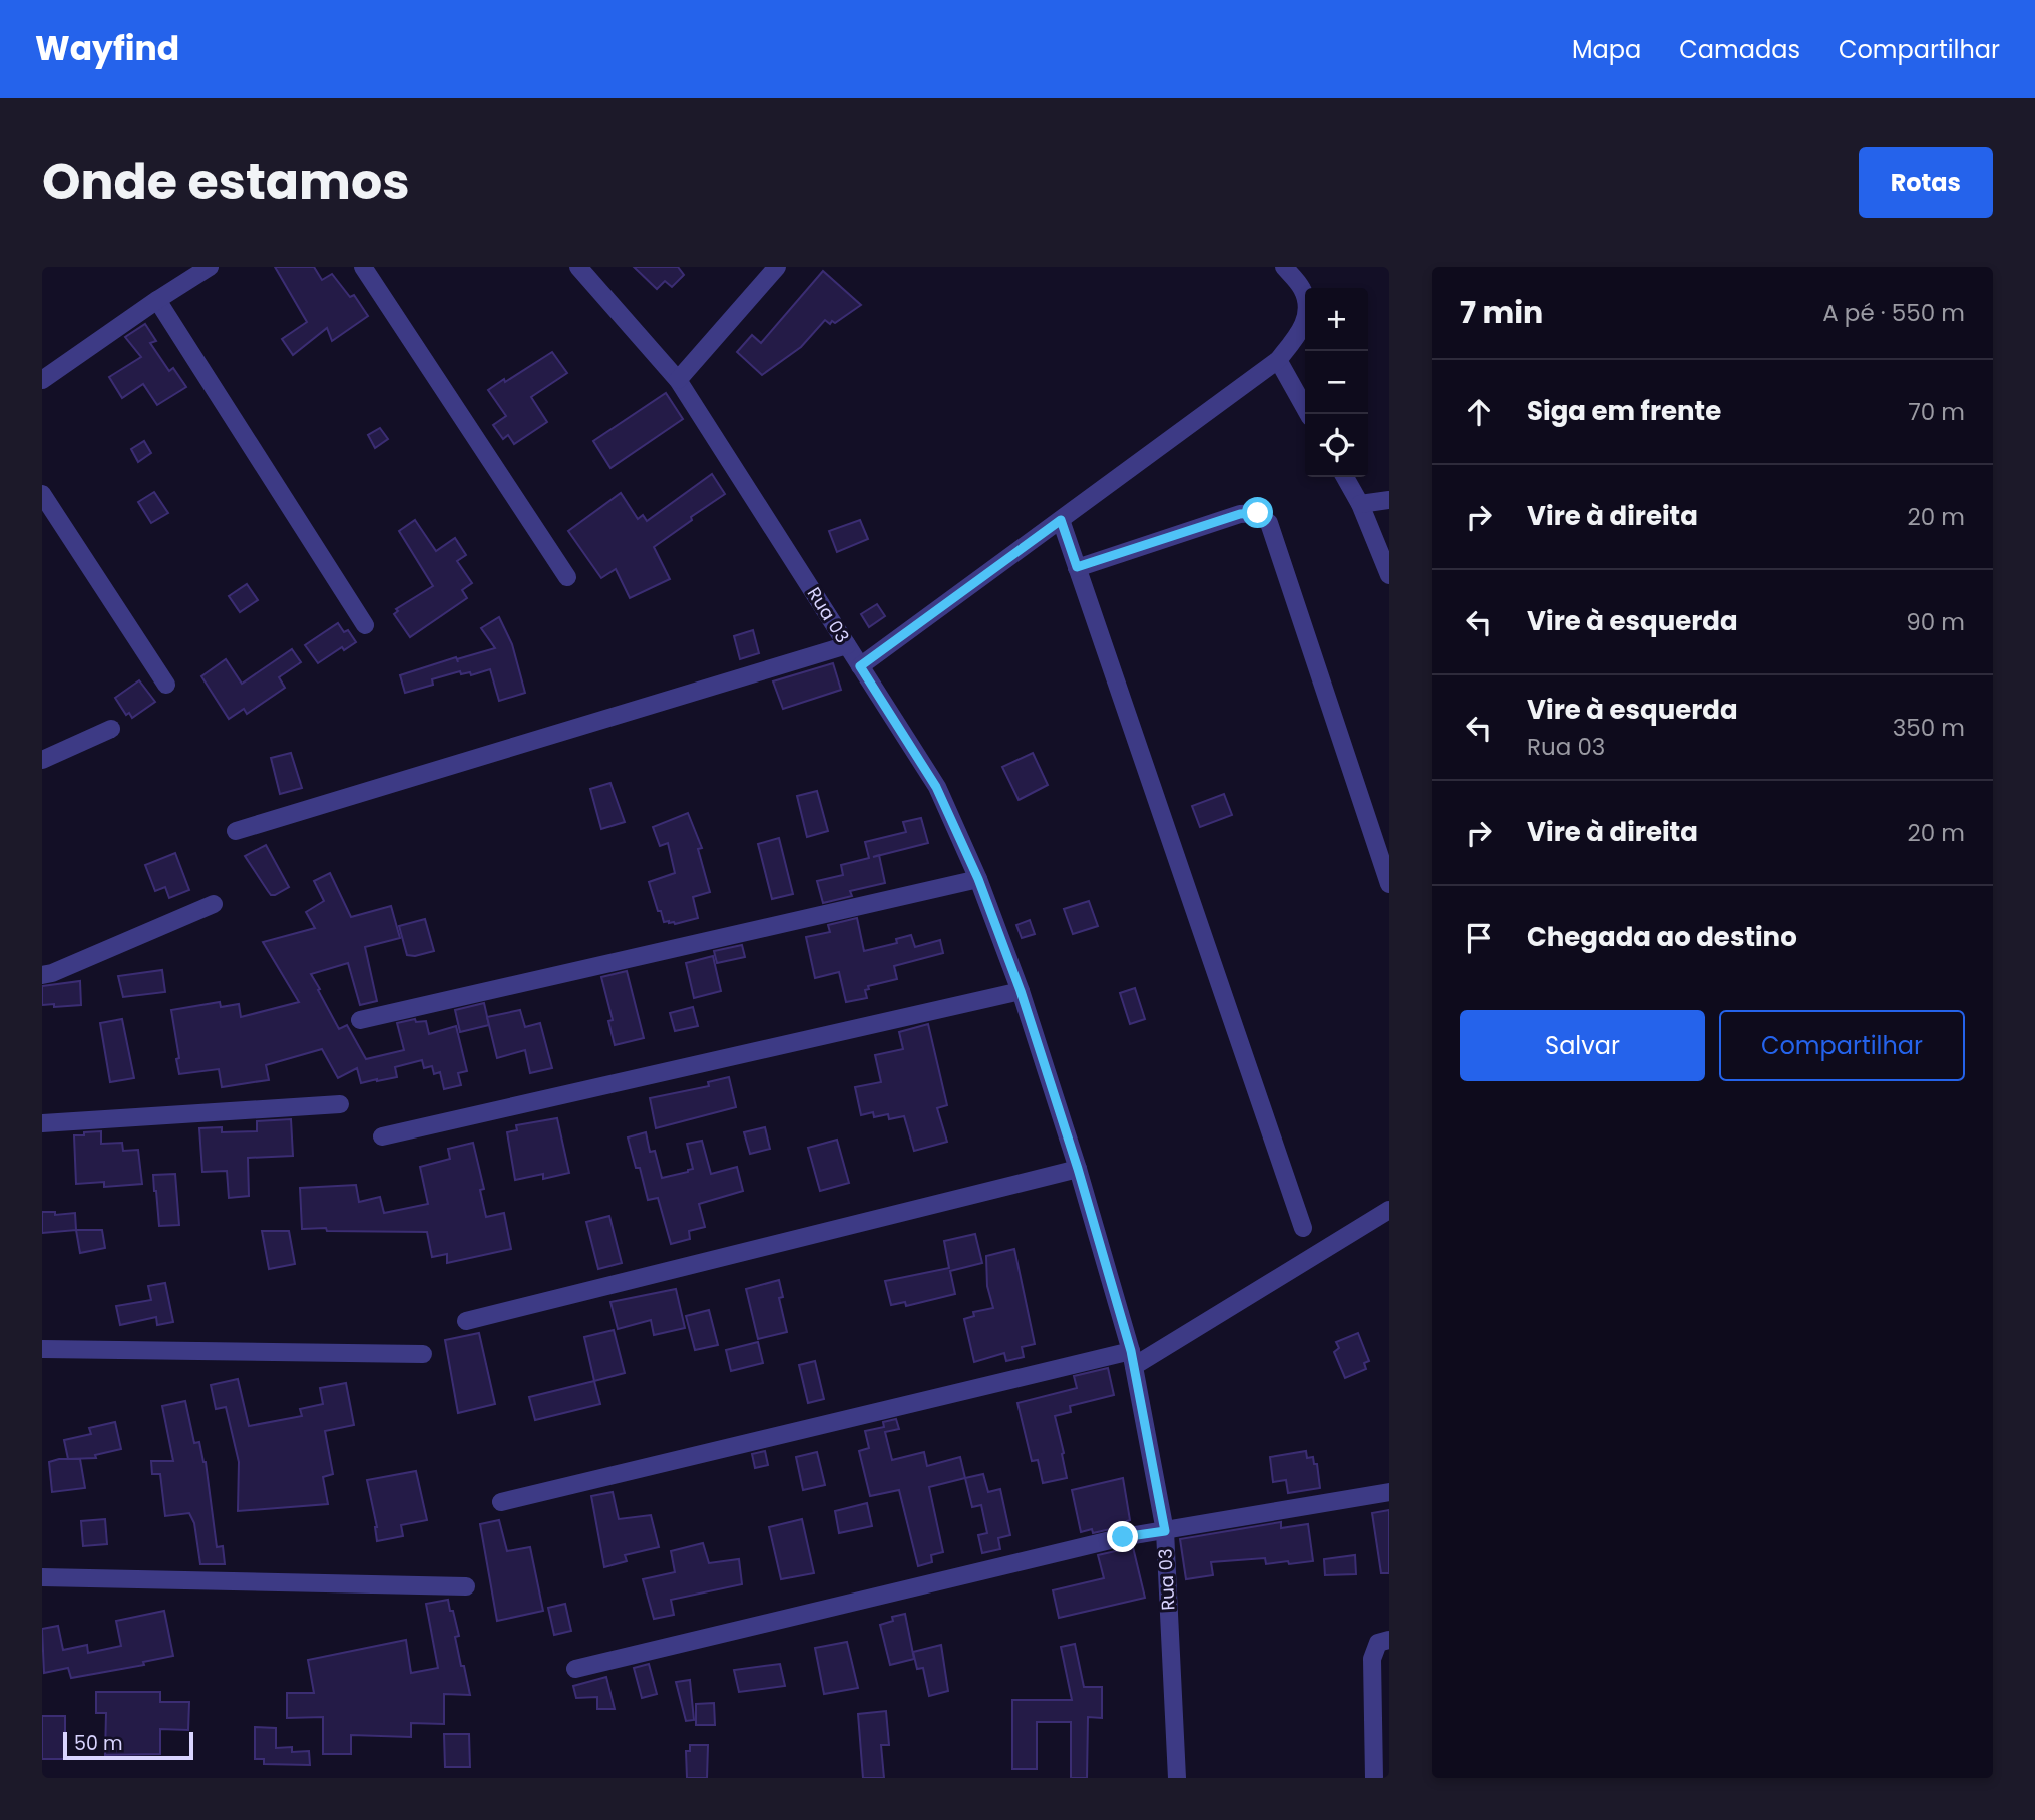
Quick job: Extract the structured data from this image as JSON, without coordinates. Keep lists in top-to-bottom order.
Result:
{
  "streets": {
    "street": ["Rua 03"]
  },
  "scale_bar": "50 m",
  "page": {
    "header": "Wayfind",
    "nav": ["Mapa", "Camadas", "Compartilhar"],
    "title": "Onde estamos",
    "buttons": [
      "Rotas",
      ["Salvar", "Compartilhar"]
    ],
    "heading": ["7 min", "A pé · 550 m"],
    "map_buttons": ["+", "−"],
    "list": [
      ["Siga em frente", "70 m"],
      ["Vire à direita", "20 m"],
      ["Vire à esquerda", "90 m"],
      ["Vire à esquerda", "Rua 03", "350 m"],
      ["Vire à direita", "20 m"],
      "Chegada ao destino"
    ],
    "scale": "50 m"
  }
}
